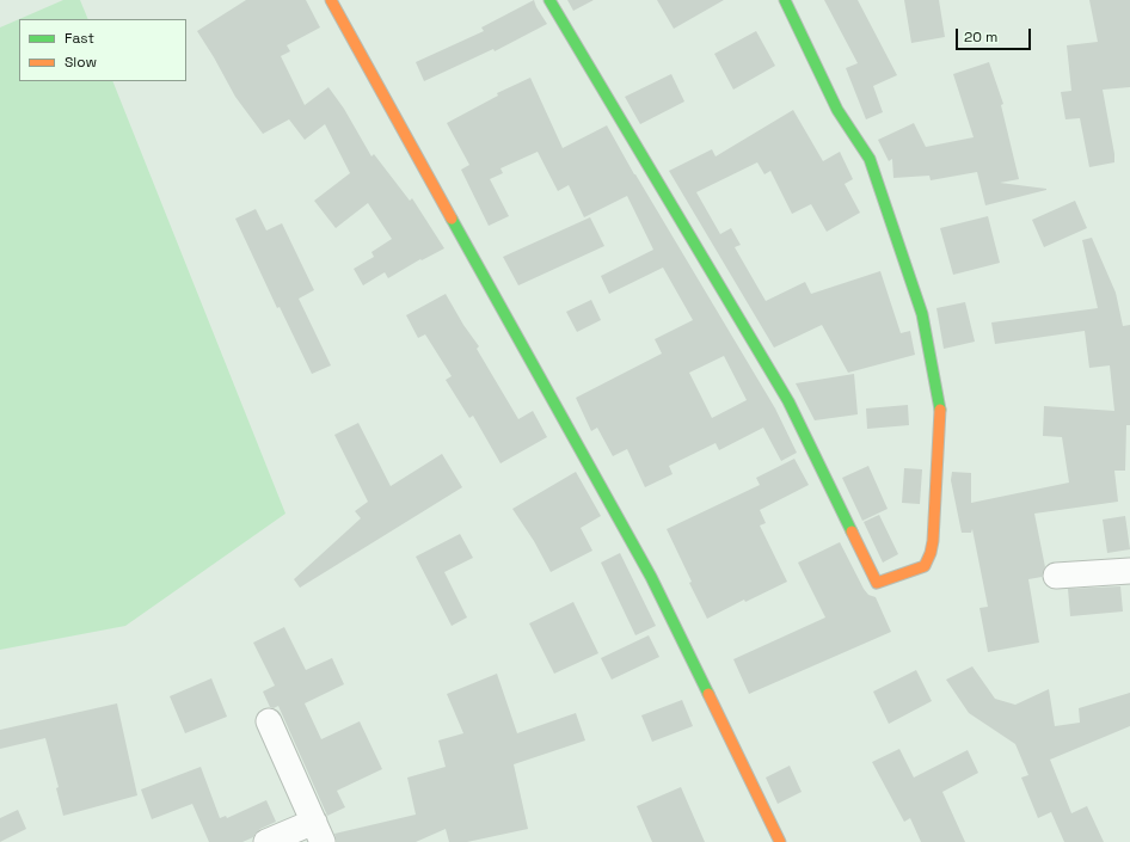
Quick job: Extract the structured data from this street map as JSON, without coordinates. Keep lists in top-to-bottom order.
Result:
{
  "legend": ["Fast", "Slow"],
  "scale_bar": "20 m"
}
